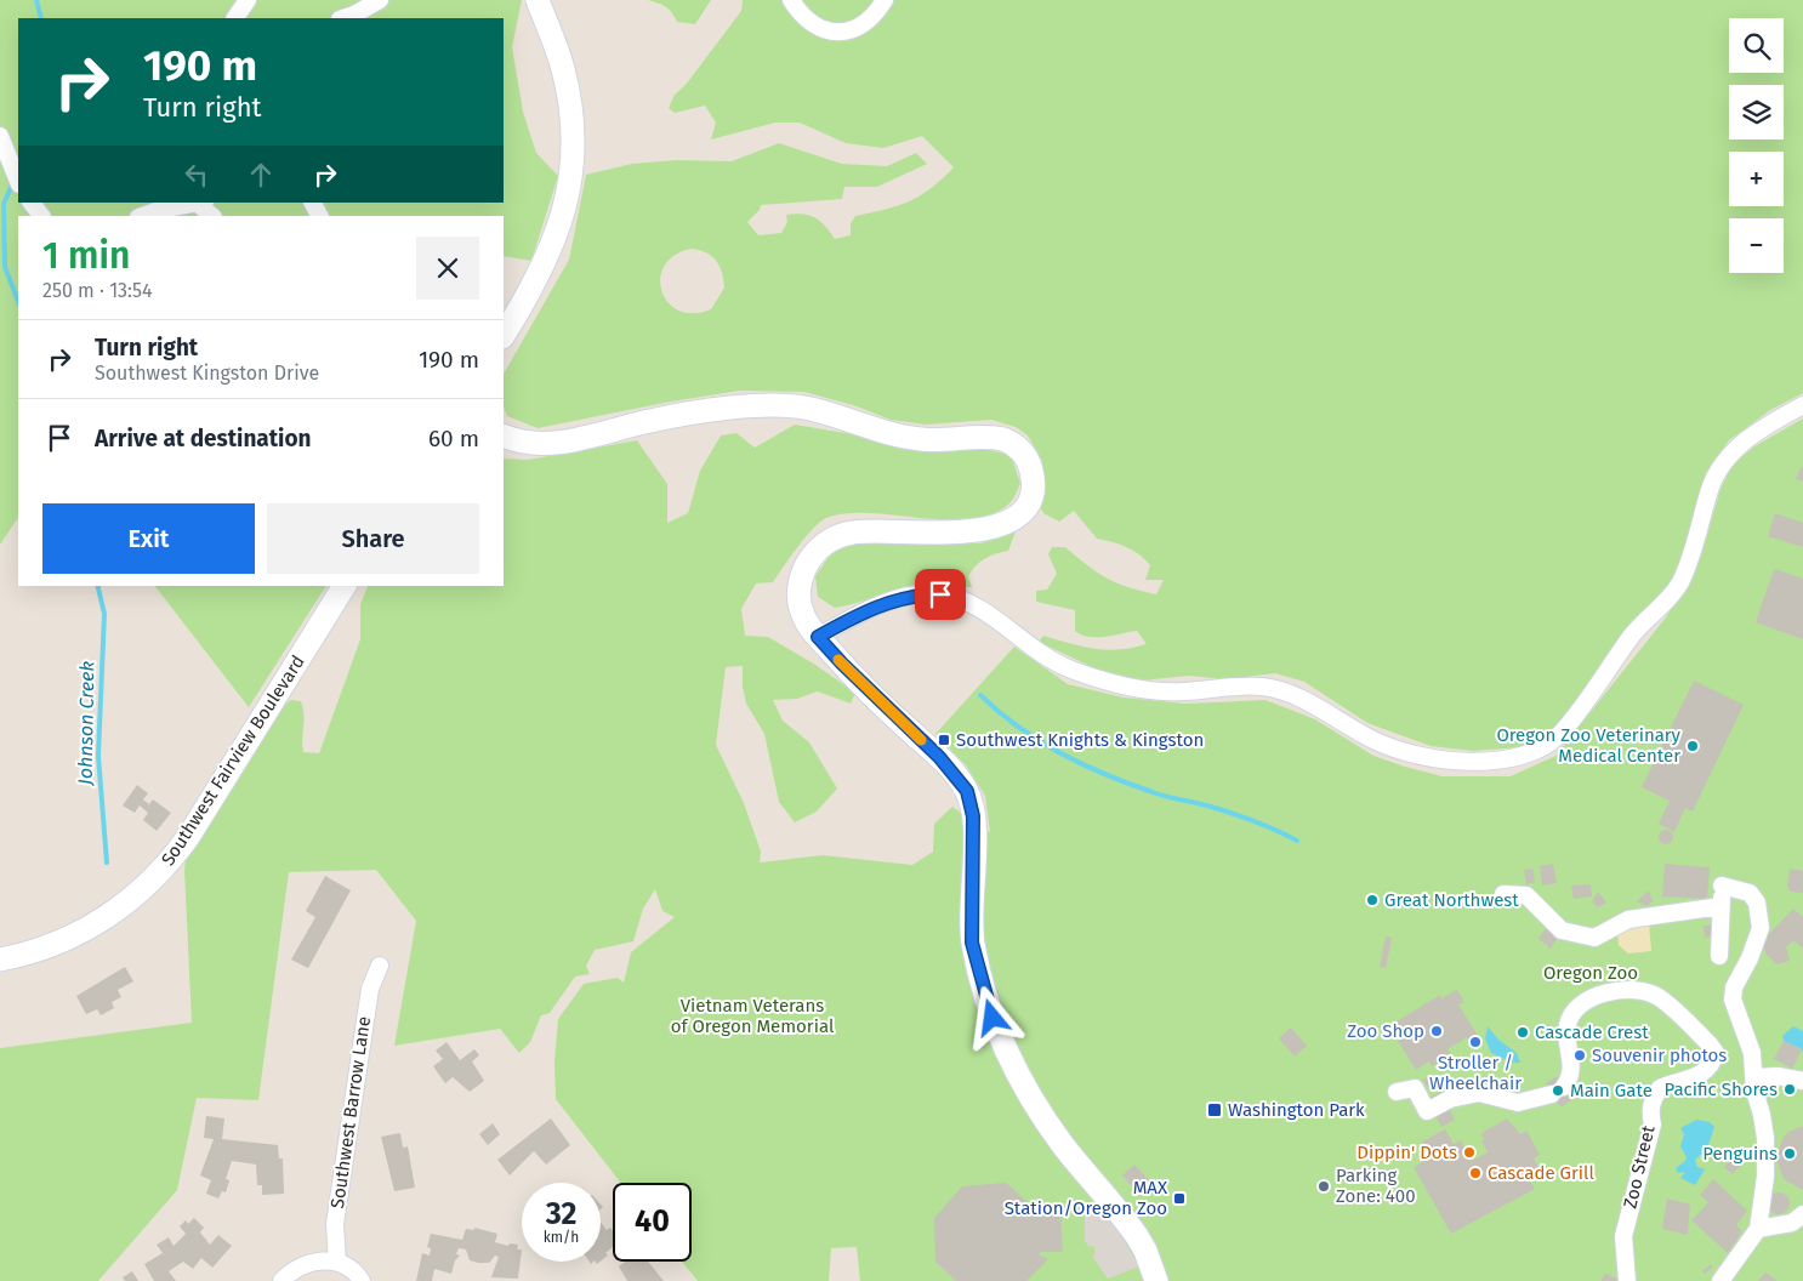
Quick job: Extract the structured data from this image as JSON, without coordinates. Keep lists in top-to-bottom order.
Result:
{
  "streets": {
    "street": ["Southwest Fairview Boulevard", "Southwest Barrow Lane", "Zoo Street"]
  },
  "water": ["Johnson Creek"],
  "parks": ["Oregon Zoo", "Vietnam Veterans of Oregon Memorial"],
  "places": {
    "transit": ["Southwest Knights & Kingston", "Washington Park", "MAX Station/Oregon Zoo"],
    "other": [
      "Oregon Zoo Veterinary Medical Center",
      "Great Northwest",
      "Zoo Shop",
      "Cascade Crest",
      "Stroller / Wheelchair",
      "Souvenir photos",
      "Pacific Shores",
      "Main Gate",
      "Dippin' Dots",
      "Penguins",
      "Cascade Grill",
      "Parking Zone: 400"
    ]
  },
  "page": {
    "map_buttons": ["+", "−"],
    "turn": ["190 m", "Turn right"],
    "heading": ["1 min", "250 m · 13:54"],
    "list": [
      {
        "name": "Turn right",
        "note": "Southwest Kingston Drive",
        "value": "190 m"
      },
      {
        "name": "Arrive at destination",
        "value": "60 m"
      }
    ],
    "buttons": ["Exit", "Share"],
    "speed": "32 km/h",
    "limit": "40"
  }
}
